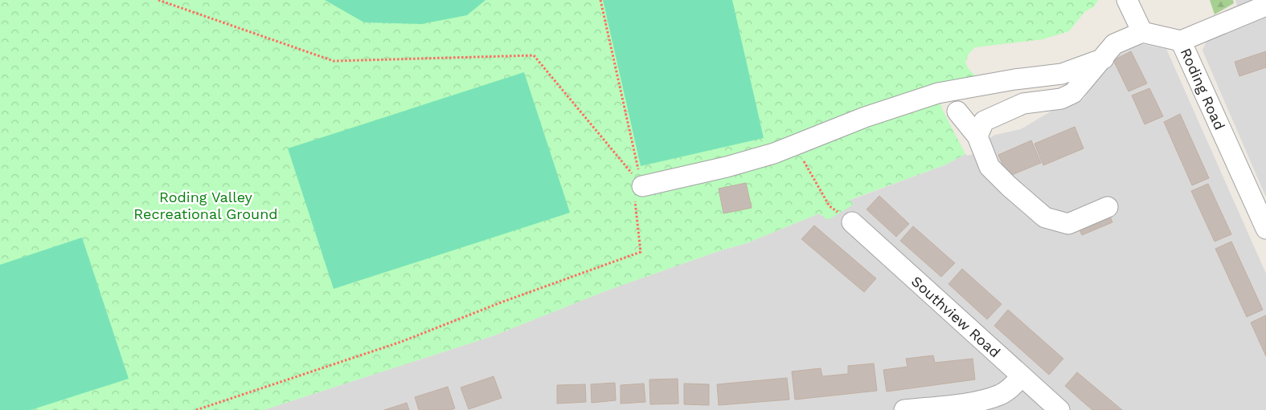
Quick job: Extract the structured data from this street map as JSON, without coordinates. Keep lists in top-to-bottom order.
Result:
{
  "streets": {
    "street": ["Roding Road", "Southview Road"]
  },
  "parks": ["Roding Valley Recreational Ground"]
}
